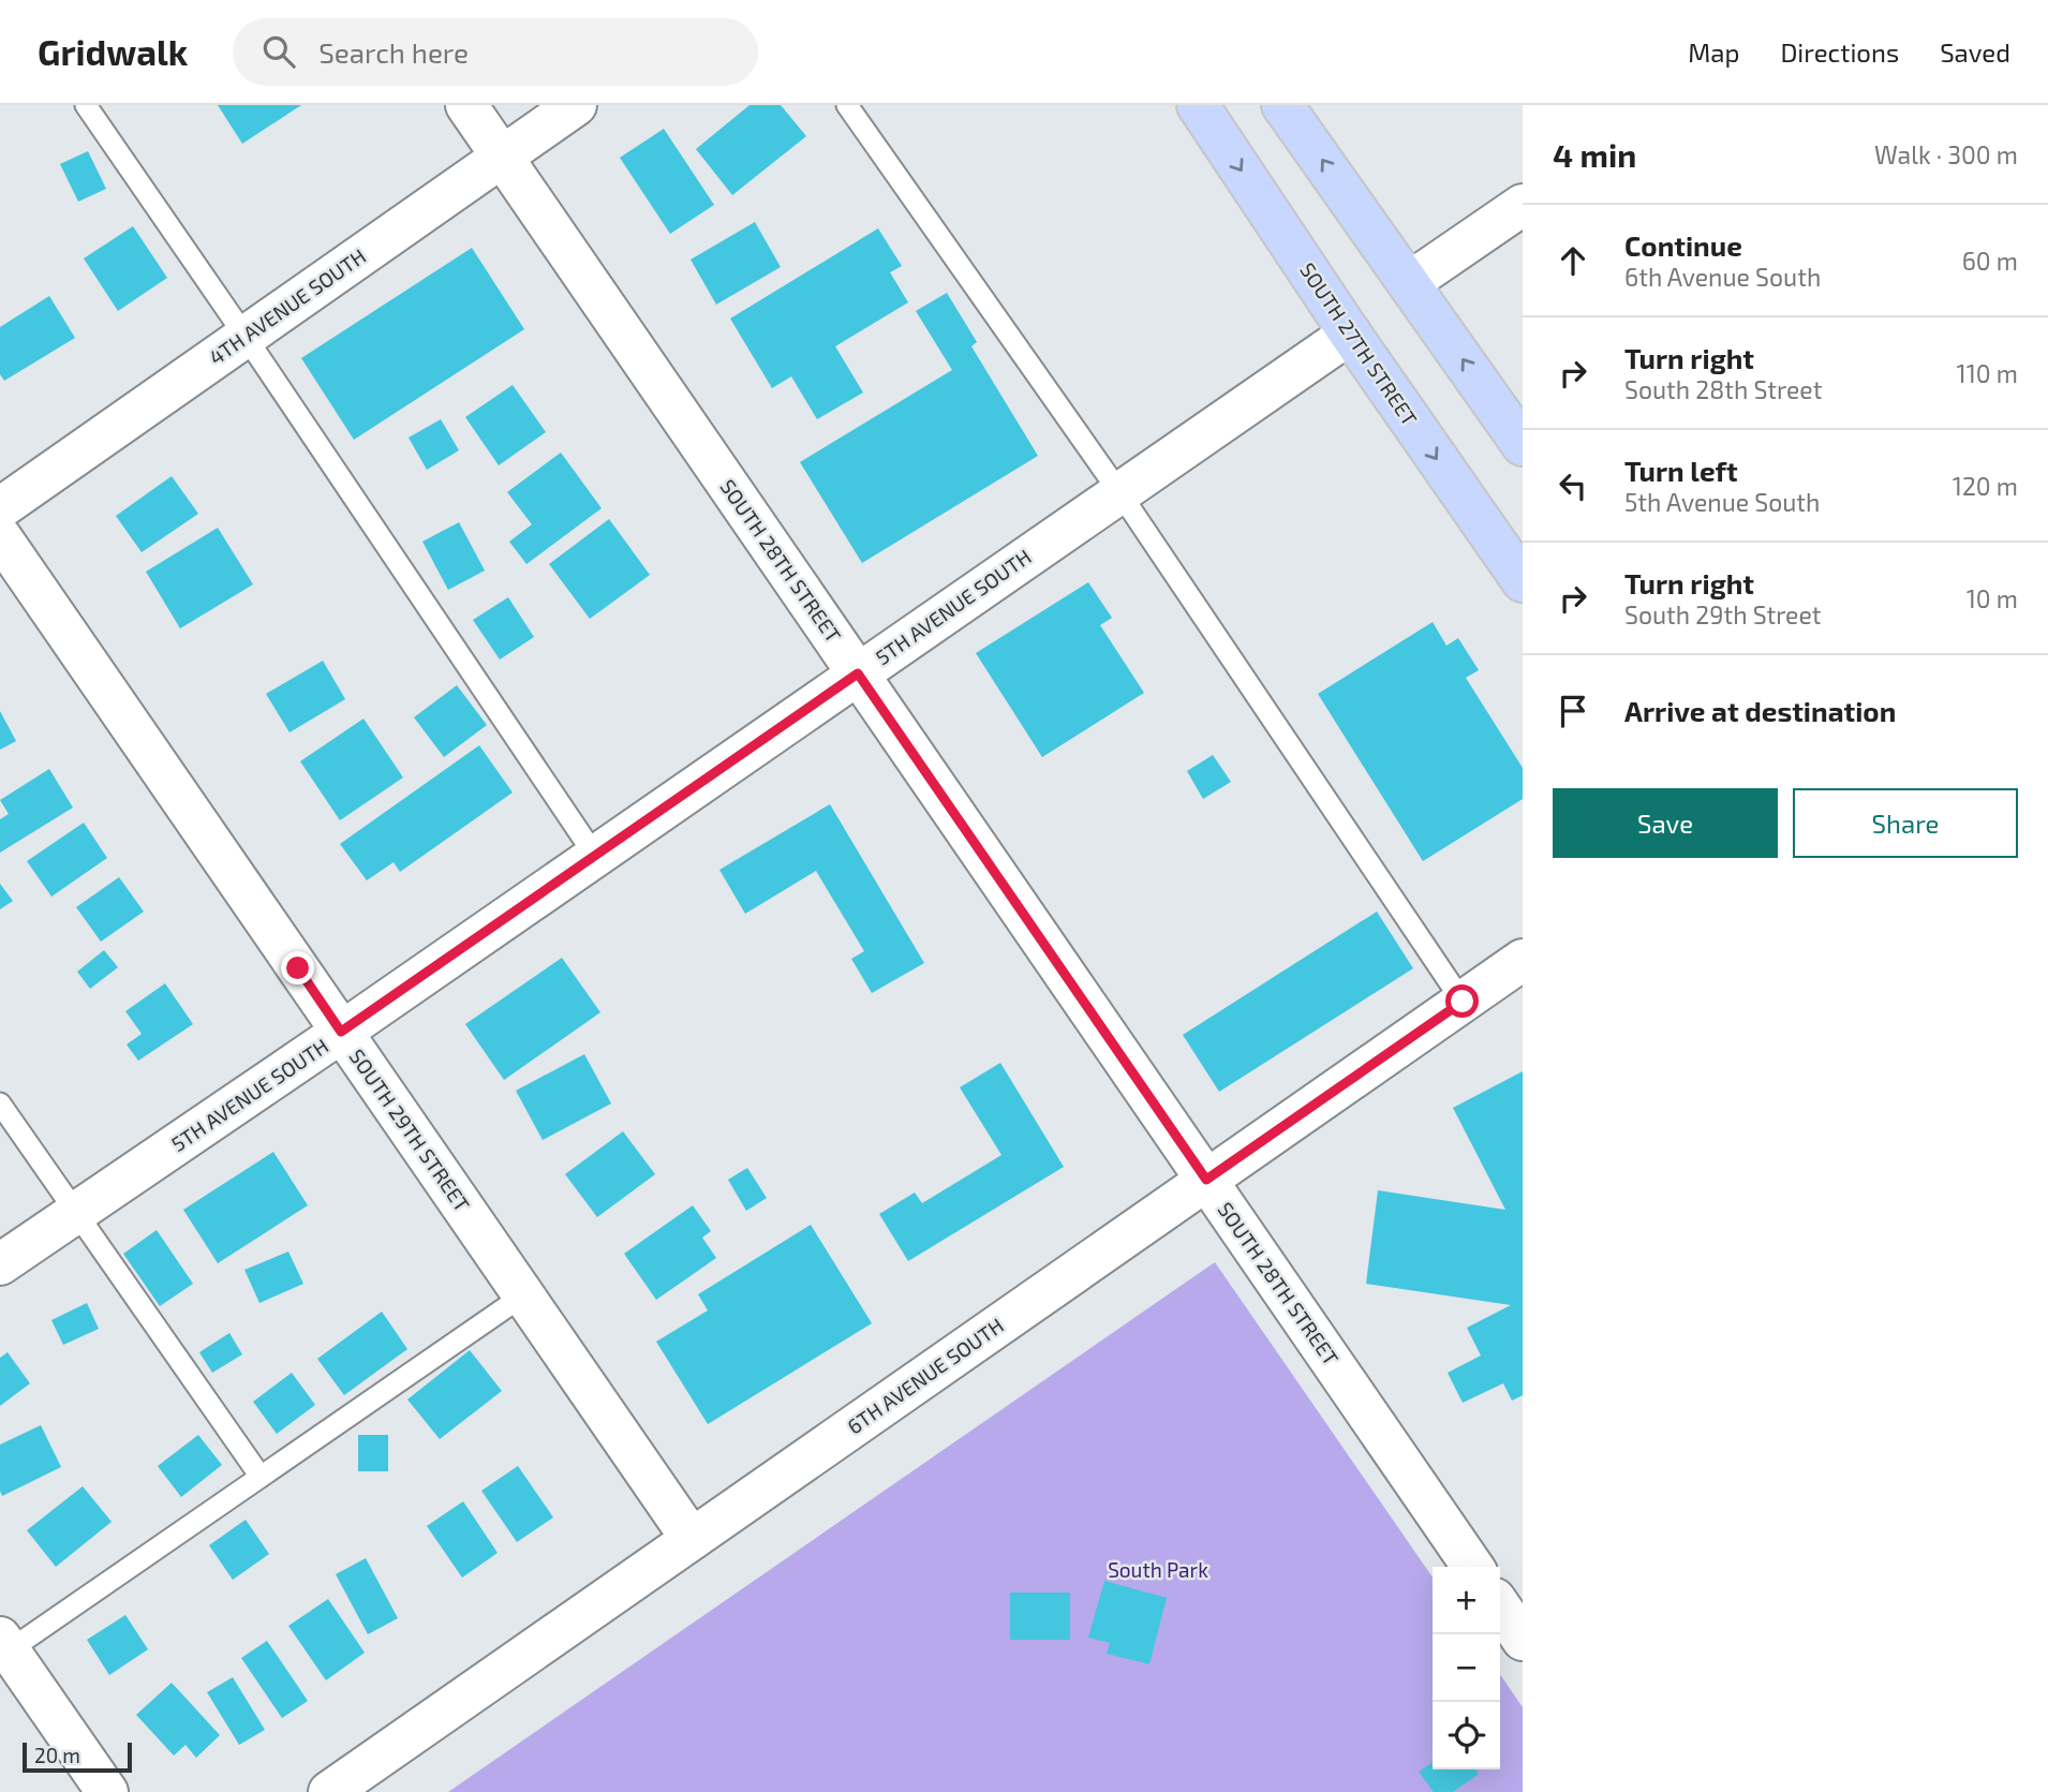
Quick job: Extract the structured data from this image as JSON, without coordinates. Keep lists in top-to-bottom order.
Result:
{
  "streets": {
    "main road": ["SOUTH 27TH STREET"],
    "street": [
      "4TH AVENUE SOUTH",
      "SOUTH 28TH STREET",
      "5TH AVENUE SOUTH",
      "SOUTH 29TH STREET",
      "6TH AVENUE SOUTH"
    ]
  },
  "crossings": [
    ["4TH AVENUE SOUTH", "SOUTH 28TH STREET"],
    ["SOUTH 27TH STREET", "5TH AVENUE SOUTH"],
    ["SOUTH 28TH STREET", "5TH AVENUE SOUTH"],
    ["SOUTH 28TH STREET", "6TH AVENUE SOUTH"],
    ["5TH AVENUE SOUTH", "SOUTH 29TH STREET"],
    ["SOUTH 29TH STREET", "6TH AVENUE SOUTH"]
  ],
  "parks": ["South Park"],
  "scale_bar": "20 m",
  "page": {
    "header": "Gridwalk",
    "search": "Search here",
    "nav": ["Map", "Directions", "Saved"],
    "heading": ["4 min", "Walk · 300 m"],
    "list": [
      ["Continue", "6th Avenue South", "60 m"],
      ["Turn right", "South 28th Street", "110 m"],
      ["Turn left", "5th Avenue South", "120 m"],
      ["Turn right", "South 29th Street", "10 m"],
      "Arrive at destination"
    ],
    "buttons": ["Save", "Share"],
    "map_buttons": ["+", "−"],
    "scale": "20 m"
  }
}
